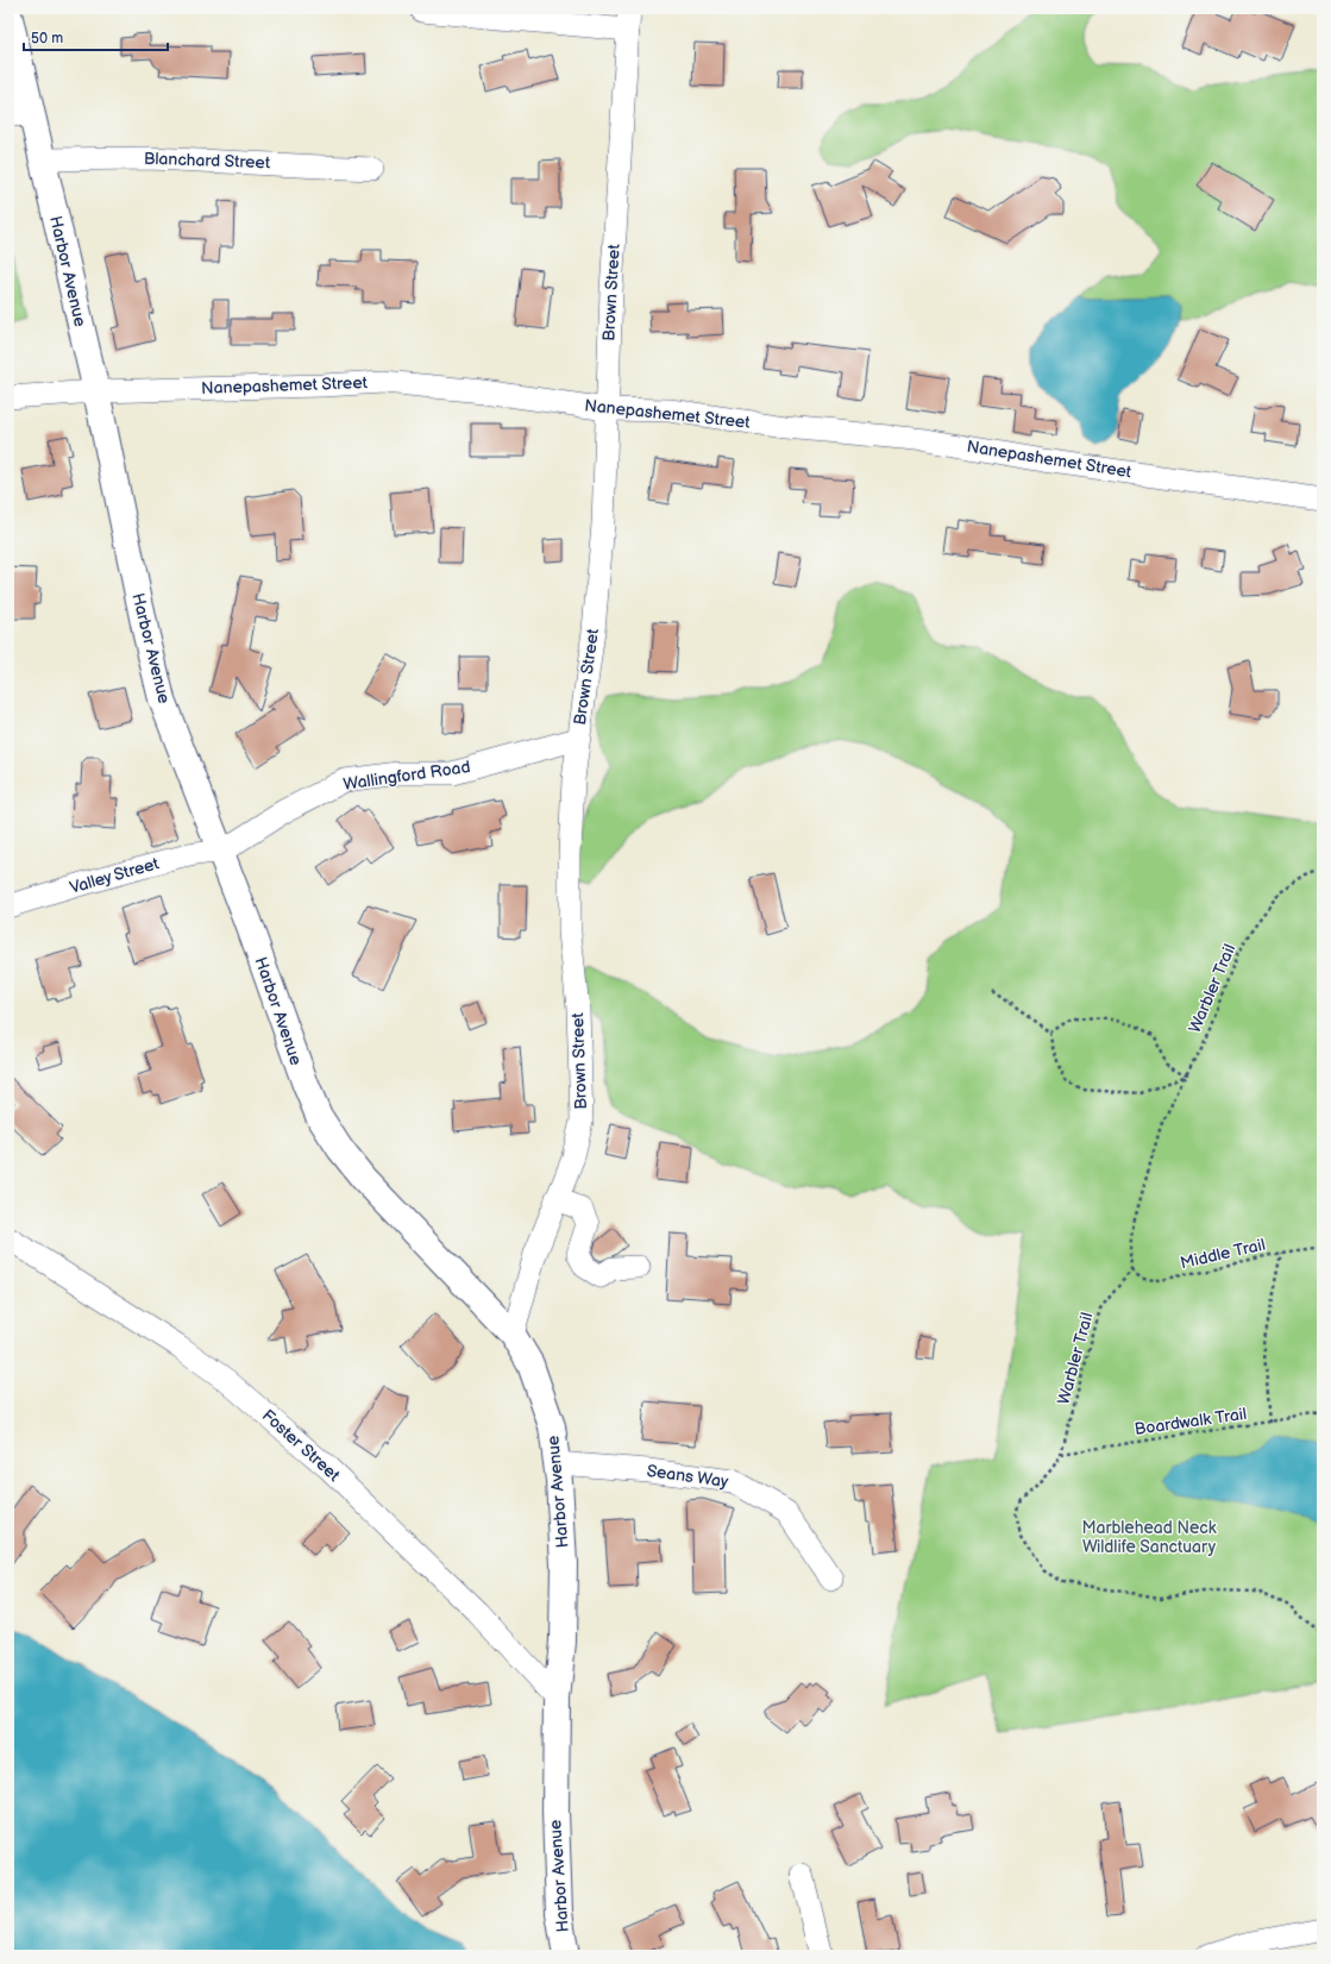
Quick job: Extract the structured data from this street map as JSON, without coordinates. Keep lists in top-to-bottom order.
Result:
{
  "streets": {
    "main road": ["Harbor Avenue"],
    "street": [
      "Blanchard Street",
      "Brown Street",
      "Nanepashemet Street",
      "Wallingford Road",
      "Valley Street",
      "Foster Street",
      "Seans Way"
    ],
    "path": ["Warbler Trail", "Middle Trail", "Boardwalk Trail"]
  },
  "crossings": [
    ["Blanchard Street", "Harbor Avenue"],
    ["Harbor Avenue", "Brown Street"],
    ["Harbor Avenue", "Nanepashemet Street"],
    ["Harbor Avenue", "Wallingford Road"],
    ["Harbor Avenue", "Valley Street"],
    ["Harbor Avenue", "Foster Street"],
    ["Harbor Avenue", "Seans Way"],
    ["Brown Street", "Nanepashemet Street"],
    ["Brown Street", "Wallingford Road"],
    ["Wallingford Road", "Valley Street"],
    ["Warbler Trail", "Middle Trail"],
    ["Warbler Trail", "Boardwalk Trail"]
  ],
  "parks": ["Marblehead Neck Wildlife Sanctuary"],
  "scale_bar": "50 m"
}
